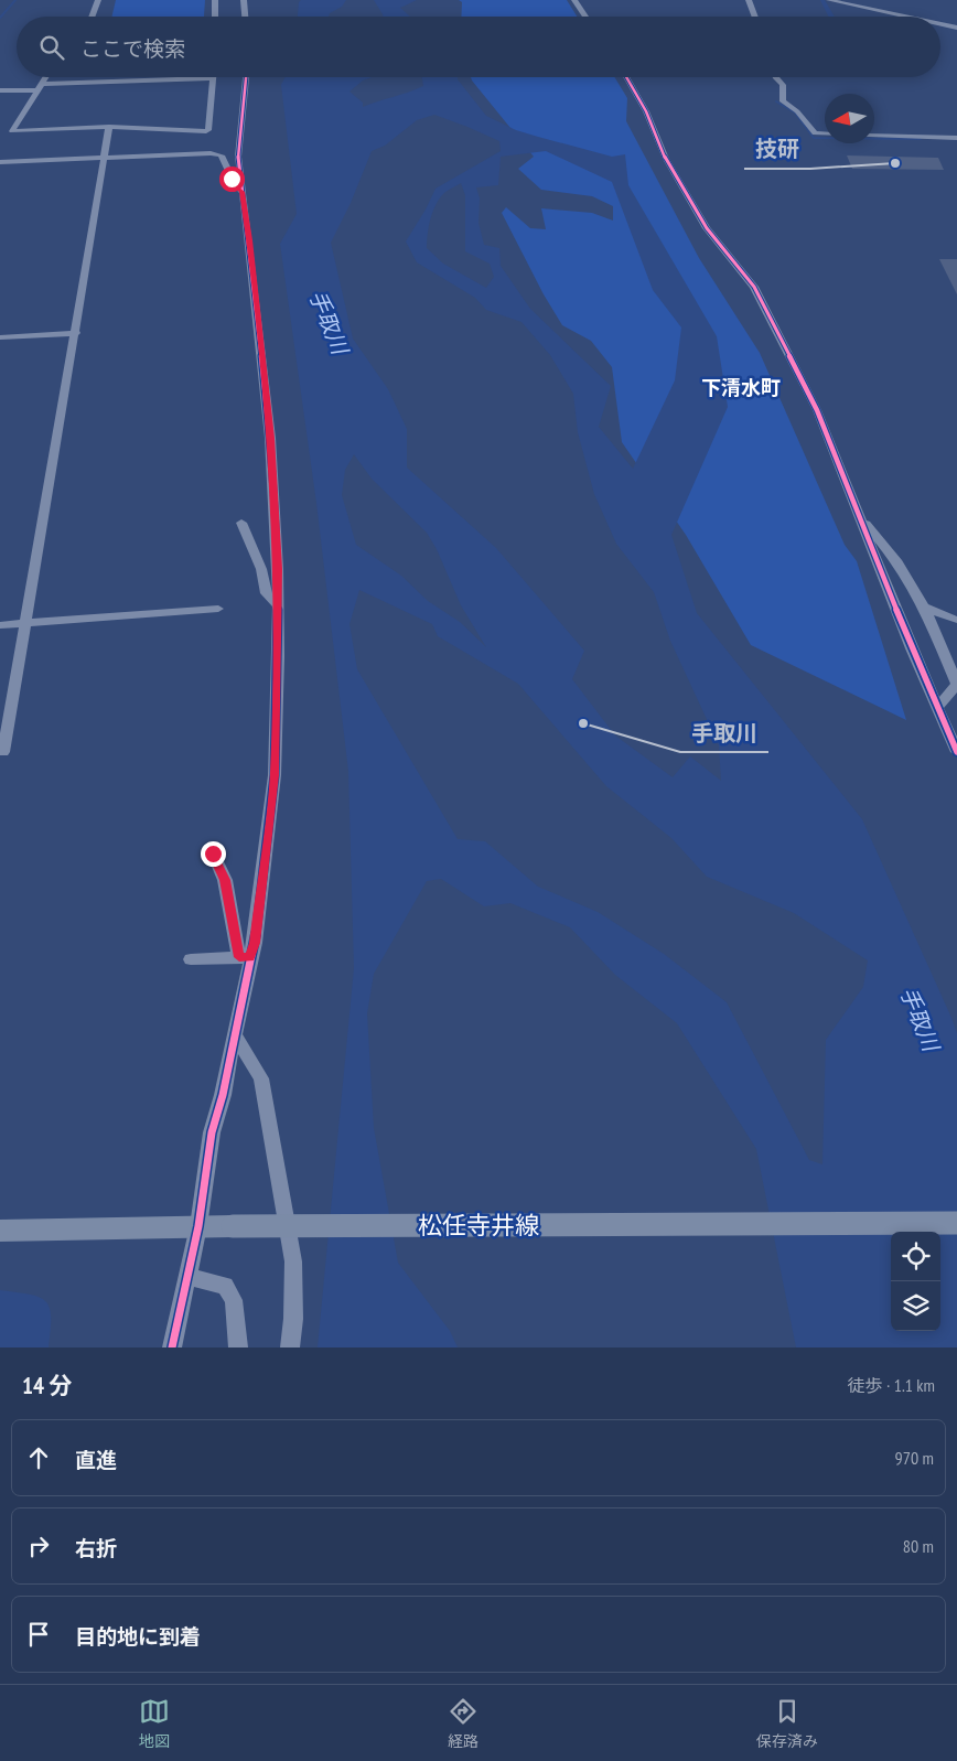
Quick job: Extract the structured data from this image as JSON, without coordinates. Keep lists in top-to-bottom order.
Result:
{
  "streets": {
    "main road": ["松任寺井線"]
  },
  "districts": ["下清水町"],
  "water": ["手取川"],
  "places": ["技研", "手取川"],
  "north": "left",
  "page": {
    "search": "ここで検索",
    "heading": ["14 分", "徒歩 · 1.1 km"],
    "list": [
      ["直進", "970 m"],
      ["右折", "80 m"],
      "目的地に到着"
    ],
    "nav": ["地図", "経路", "保存済み"]
  }
}
